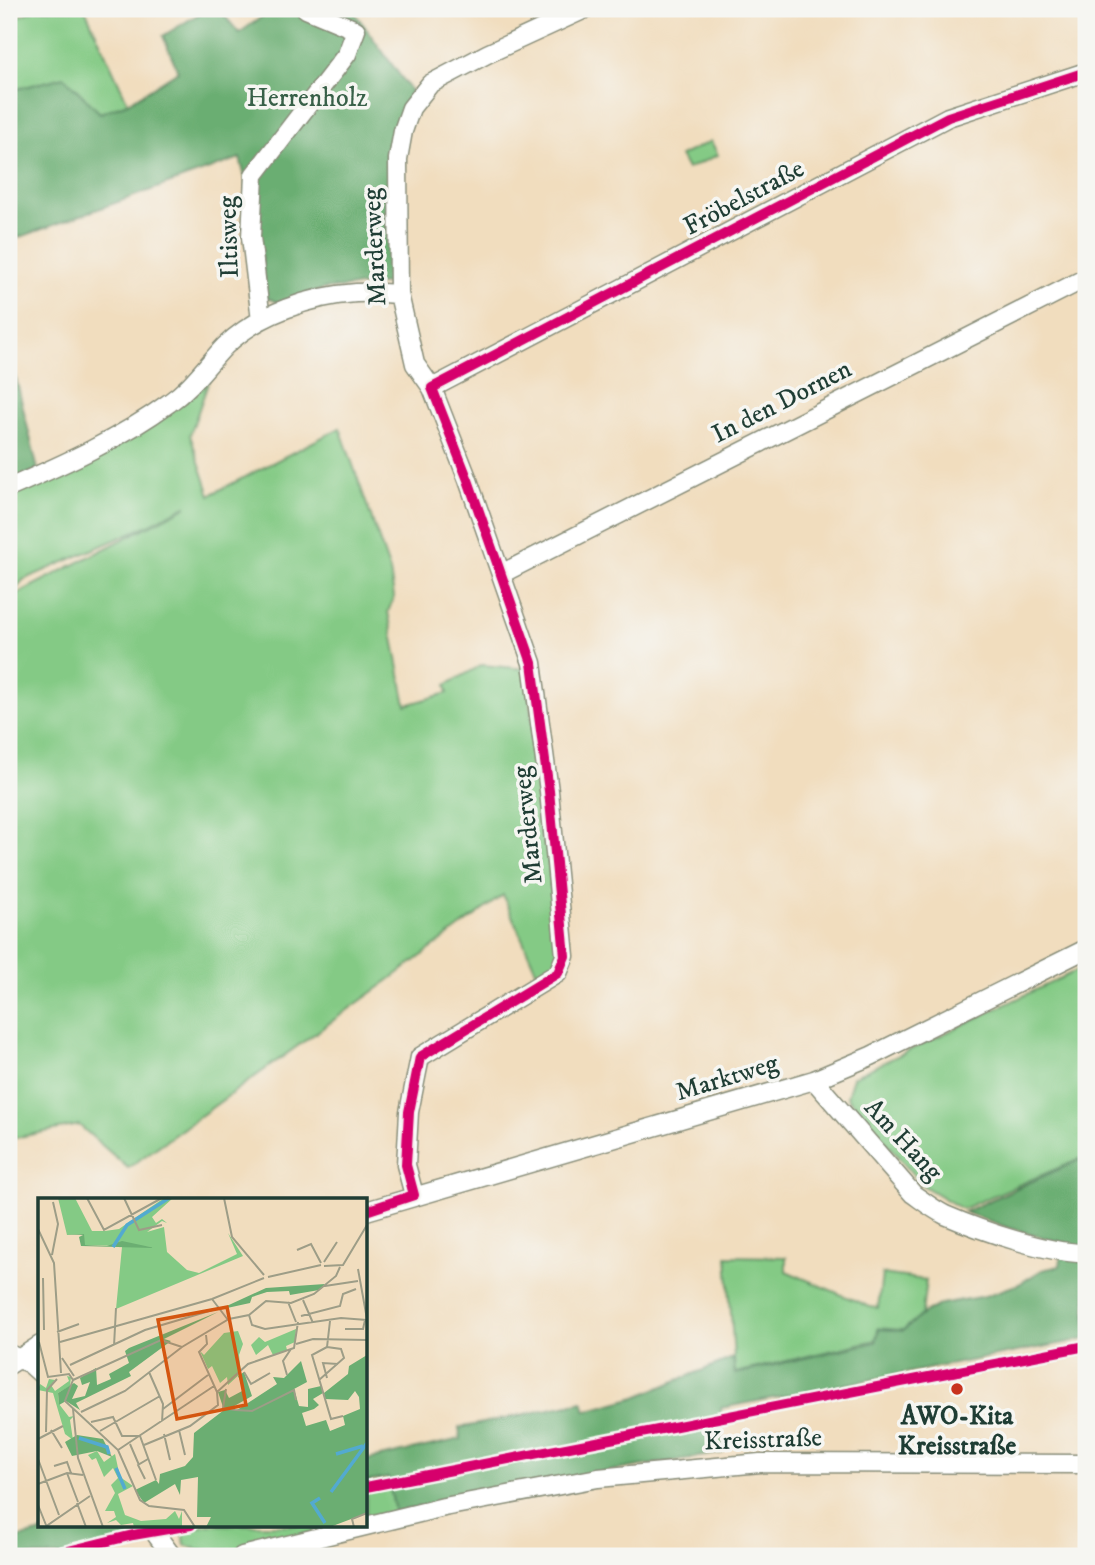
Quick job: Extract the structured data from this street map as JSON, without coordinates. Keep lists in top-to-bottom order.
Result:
{
  "streets": {
    "street": [
      "Fröbelstraße",
      "Iltisweg",
      "Marderweg",
      "In den Dornen",
      "Marktweg",
      "Am Hang",
      "Kreisstraße"
    ]
  },
  "crossings": [
    ["Fröbelstraße", "Marderweg"],
    ["Marderweg", "In den Dornen"],
    ["Marderweg", "Marktweg"],
    ["Marktweg", "Am Hang"]
  ],
  "parks": ["Herrenholz"],
  "places": ["AWO-Kita Kreisstraße"]
}
